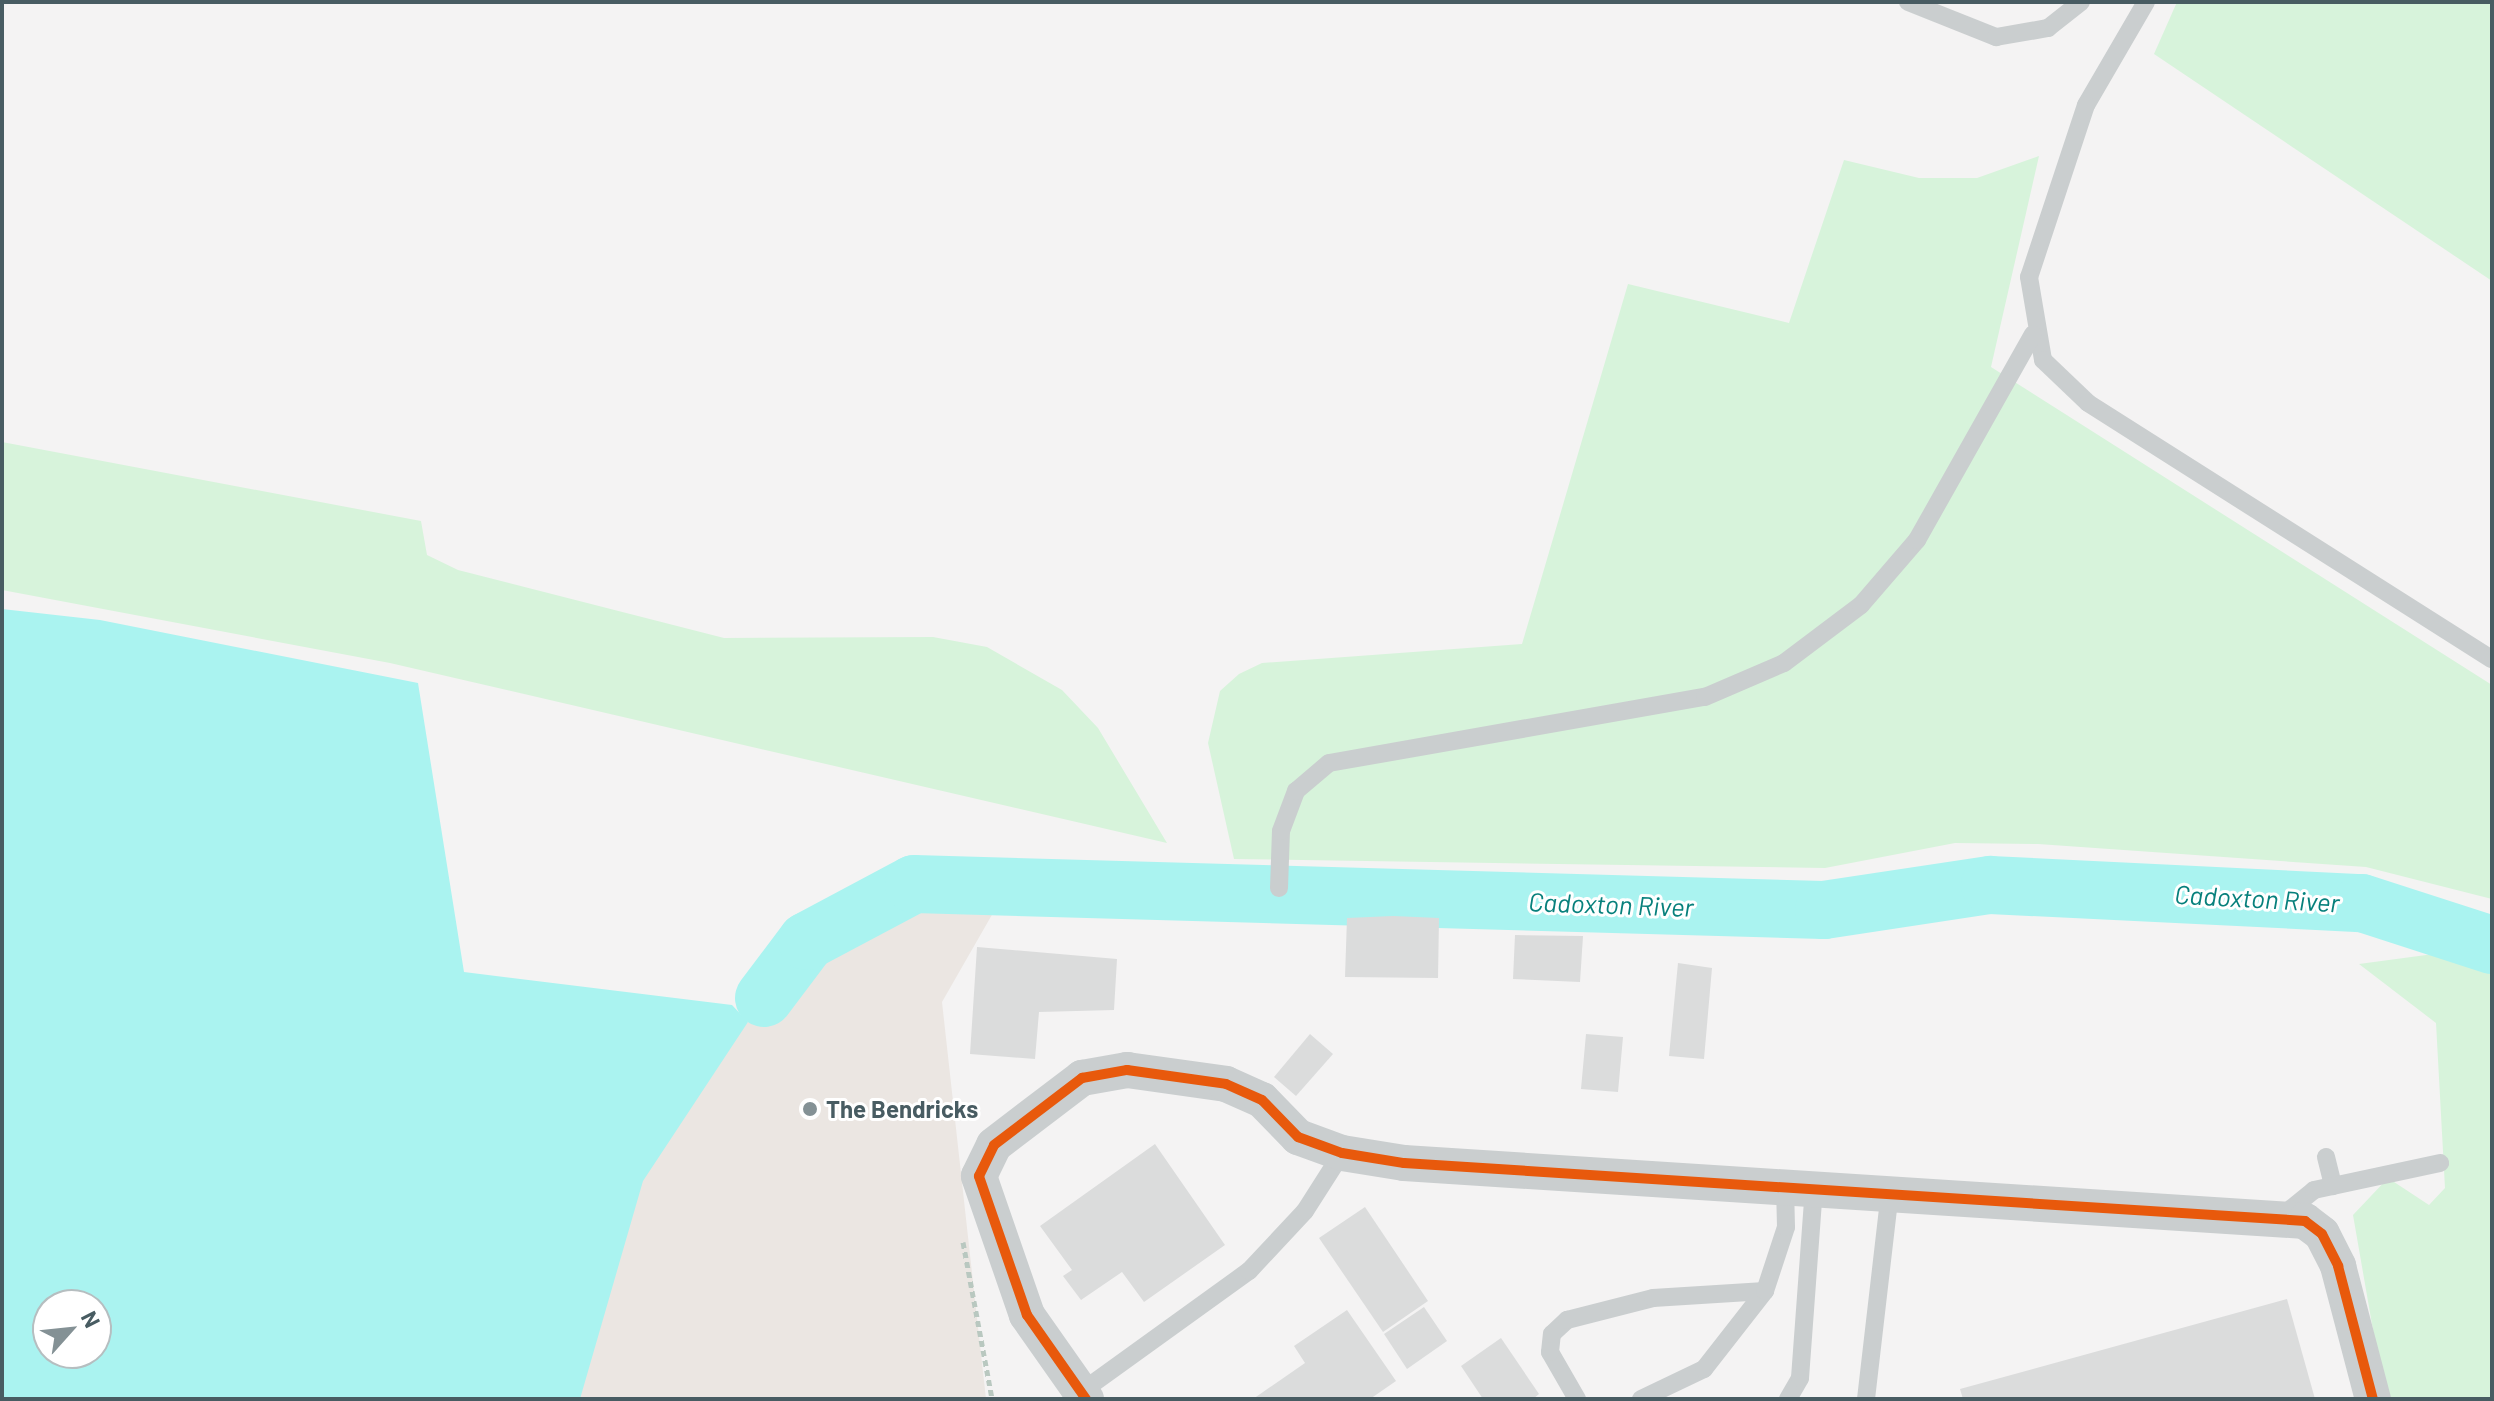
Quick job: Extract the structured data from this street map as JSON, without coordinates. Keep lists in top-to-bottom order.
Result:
{
  "water": ["Cadoxton River"],
  "places": ["The Bendricks"],
  "north": "top right"
}
